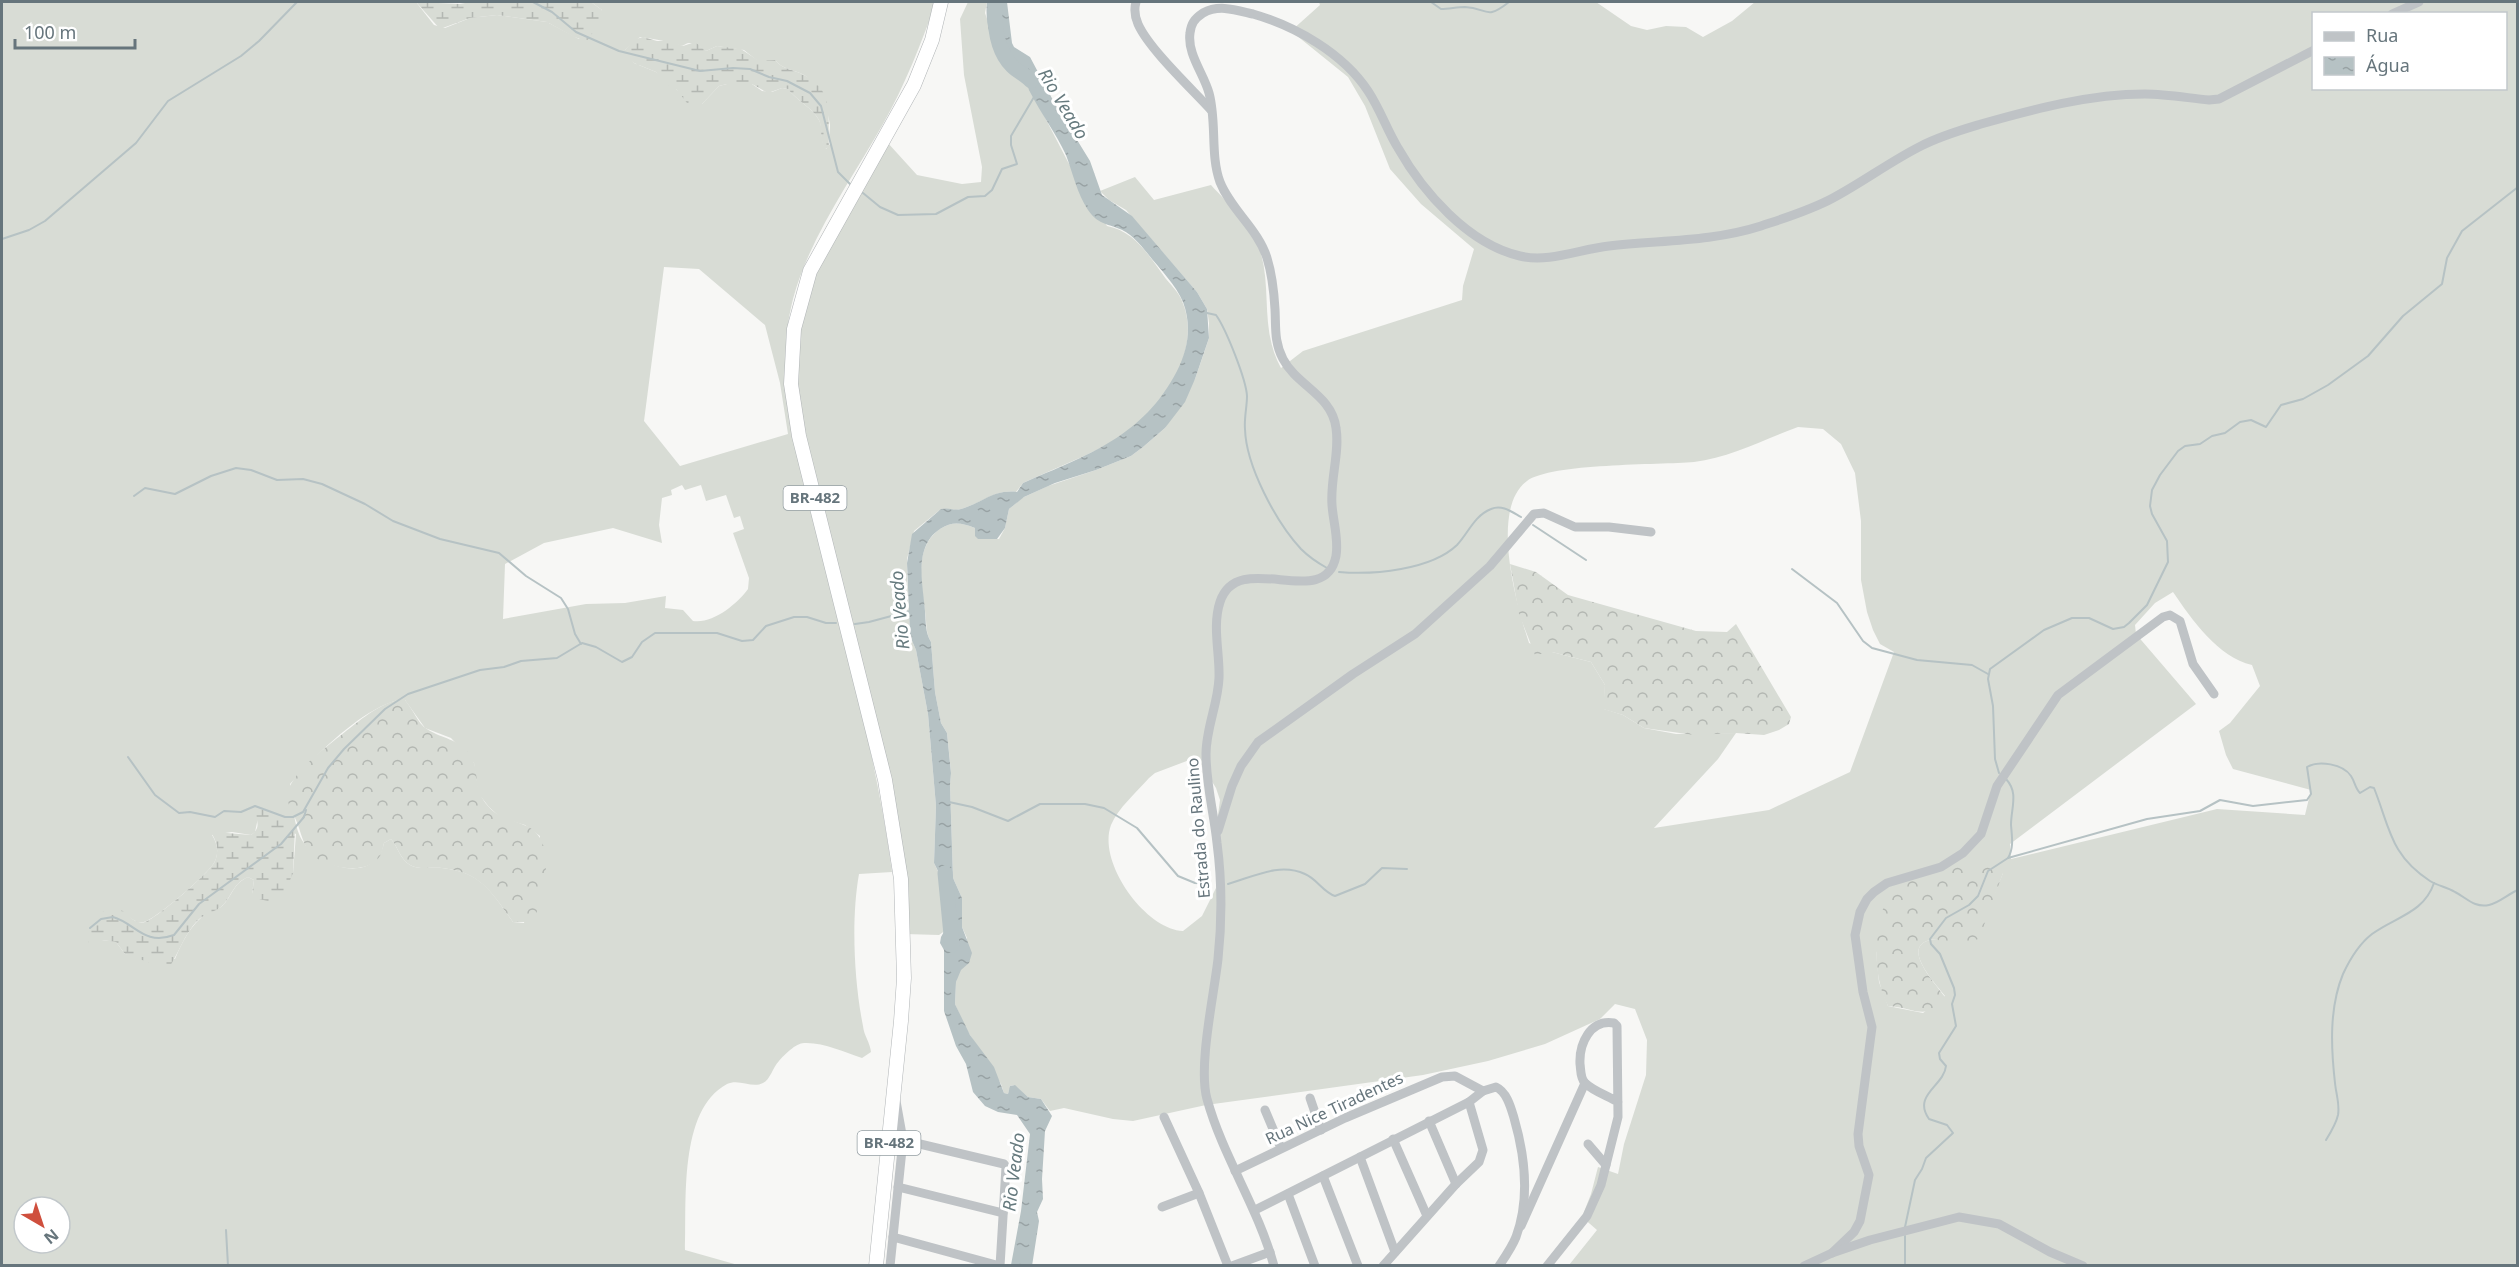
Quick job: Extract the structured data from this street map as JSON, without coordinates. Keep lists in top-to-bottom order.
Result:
{
  "streets": {
    "highway": ["BR-482"],
    "street": ["Estrada do Raulino", "Rua Nice Tiradentes"]
  },
  "crossings": [
    ["Estrada do Raulino", "Rua Nice Tiradentes"]
  ],
  "water": ["Rio Veado"],
  "legend": ["Rua", "Água"],
  "scale_bar": "100 m",
  "north": "bottom right"
}
